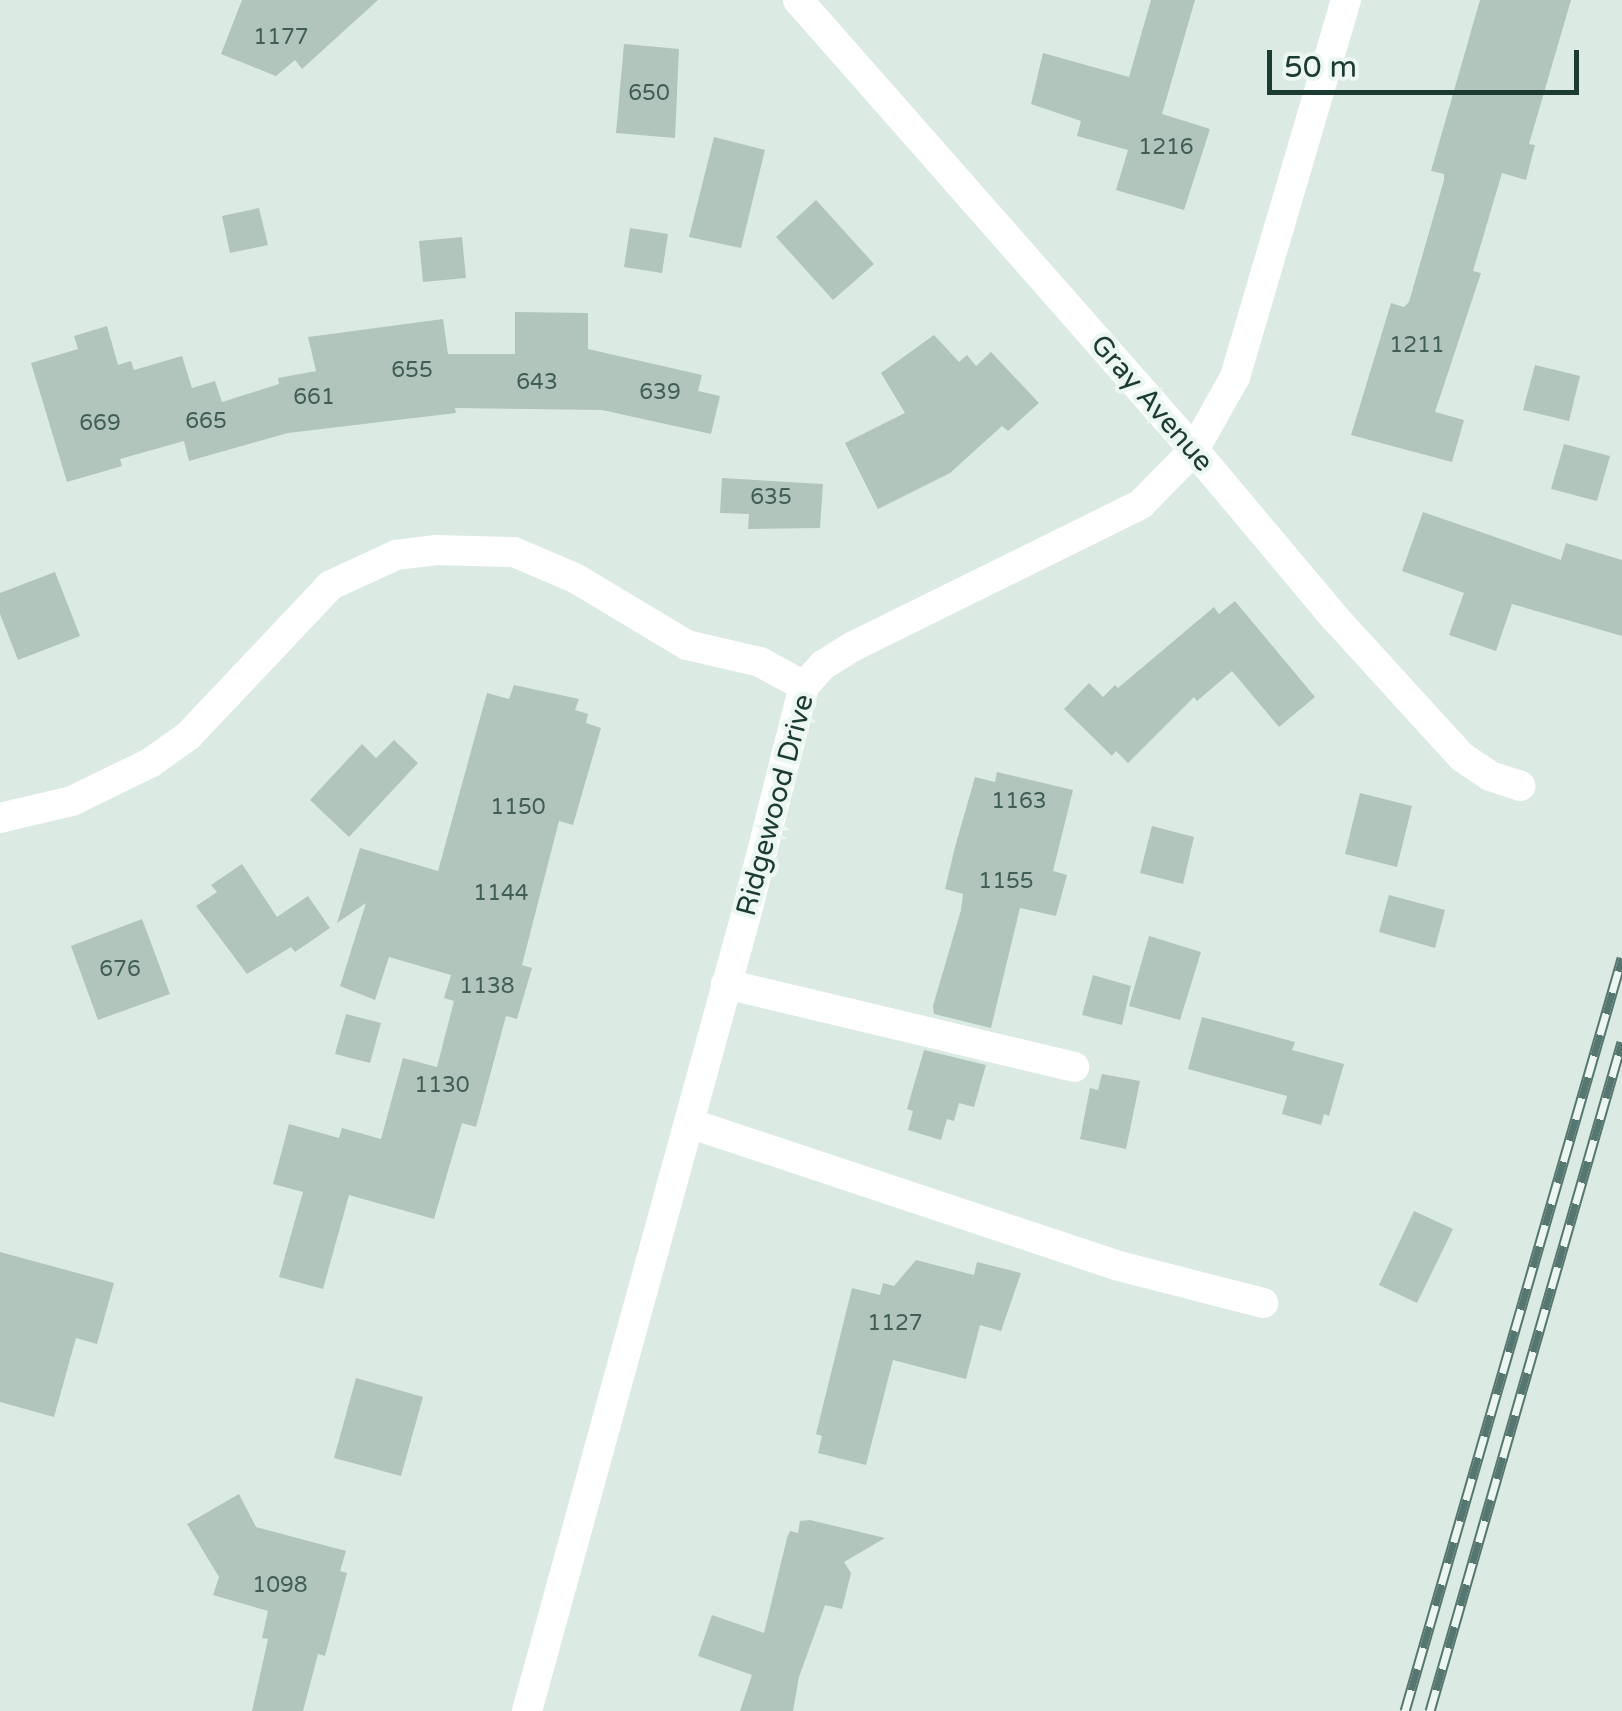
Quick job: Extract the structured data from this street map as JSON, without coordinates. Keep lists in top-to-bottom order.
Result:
{
  "streets": {
    "street": ["Gray Avenue", "Ridgewood Drive"]
  },
  "crossings": [
    ["Gray Avenue", "Ridgewood Drive"]
  ],
  "house_numbers": [
    "1177",
    "650",
    "1216",
    "1211",
    "655",
    "643",
    "639",
    "661",
    "665",
    "669",
    "635",
    "1163",
    "1150",
    "1155",
    "1144",
    "676",
    "1138",
    "1130",
    "1127",
    "1098"
  ],
  "scale_bar": "50 m"
}
